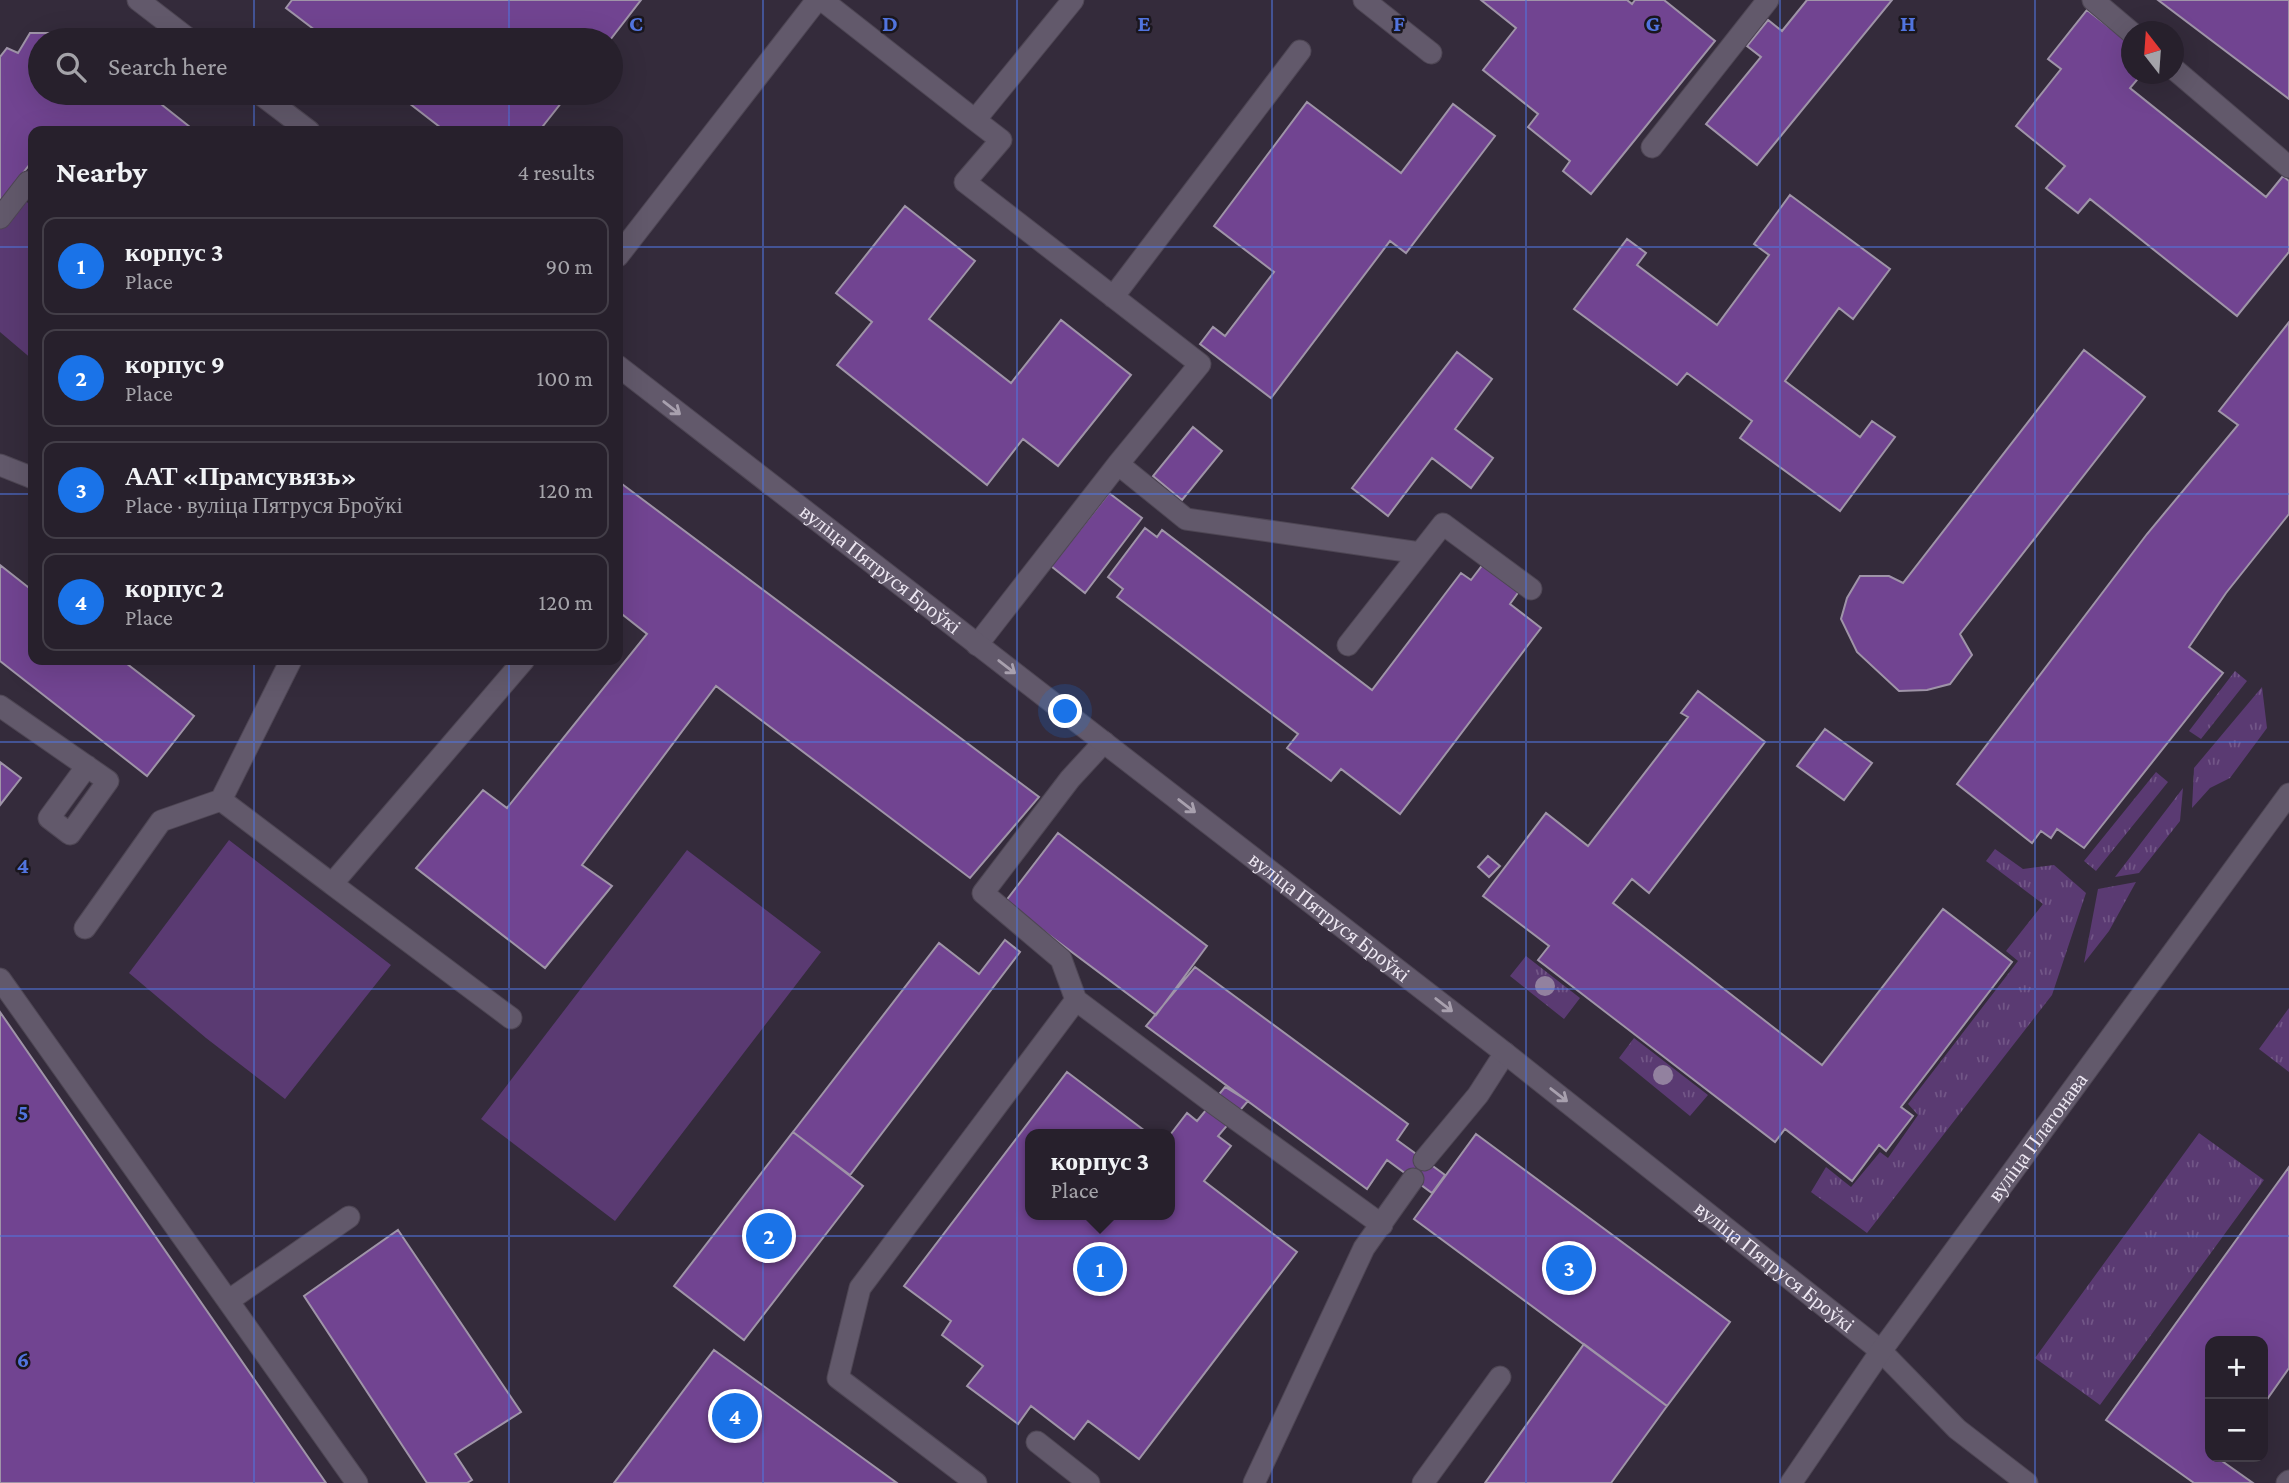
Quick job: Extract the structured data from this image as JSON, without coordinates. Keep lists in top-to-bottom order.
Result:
{
  "streets": {
    "street": ["вуліца Пятруся Броўкі", "вуліца Платонава"]
  },
  "crossings": [
    ["вуліца Пятруся Броўкі", "вуліца Платонава"]
  ],
  "one_way": ["вуліца Пятруся Броўкі"],
  "north": "top",
  "page": {
    "search": "Search here",
    "heading": ["Nearby", "4 results"],
    "list": [
      {
        "mark": "1",
        "name": "корпус 3",
        "note": "Place",
        "value": "90 m"
      },
      {
        "mark": "2",
        "name": "корпус 9",
        "note": "Place",
        "value": "100 m"
      },
      {
        "mark": "3",
        "name": "ААТ «Прамсувязь»",
        "note": "Place · вуліца Пятруся Броўкі",
        "value": "120 m"
      },
      {
        "mark": "4",
        "name": "корпус 2",
        "note": "Place",
        "value": "120 m"
      }
    ],
    "popup": ["корпус 3", "Place"],
    "pins": [
      "2",
      "3",
      "1",
      "4"
    ],
    "map_buttons": ["+", "−"]
  },
  "grid": {
    "columns": [
      "C",
      "D",
      "E",
      "F",
      "G",
      "H"
    ],
    "rows": ["4", "5", "6"]
  }
}
